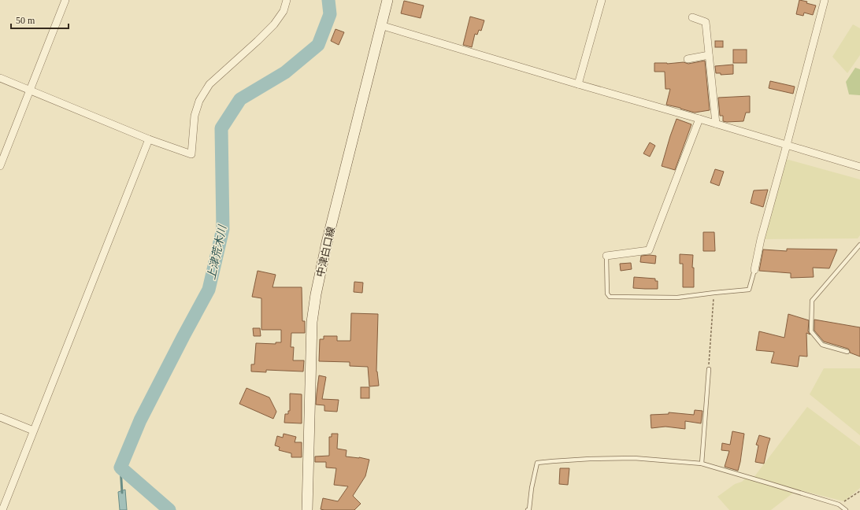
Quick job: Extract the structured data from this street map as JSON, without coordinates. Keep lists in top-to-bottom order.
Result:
{
  "streets": {
    "main road": ["中津白口線"]
  },
  "water": ["上津荒木川"],
  "scale_bar": "50 m"
}
